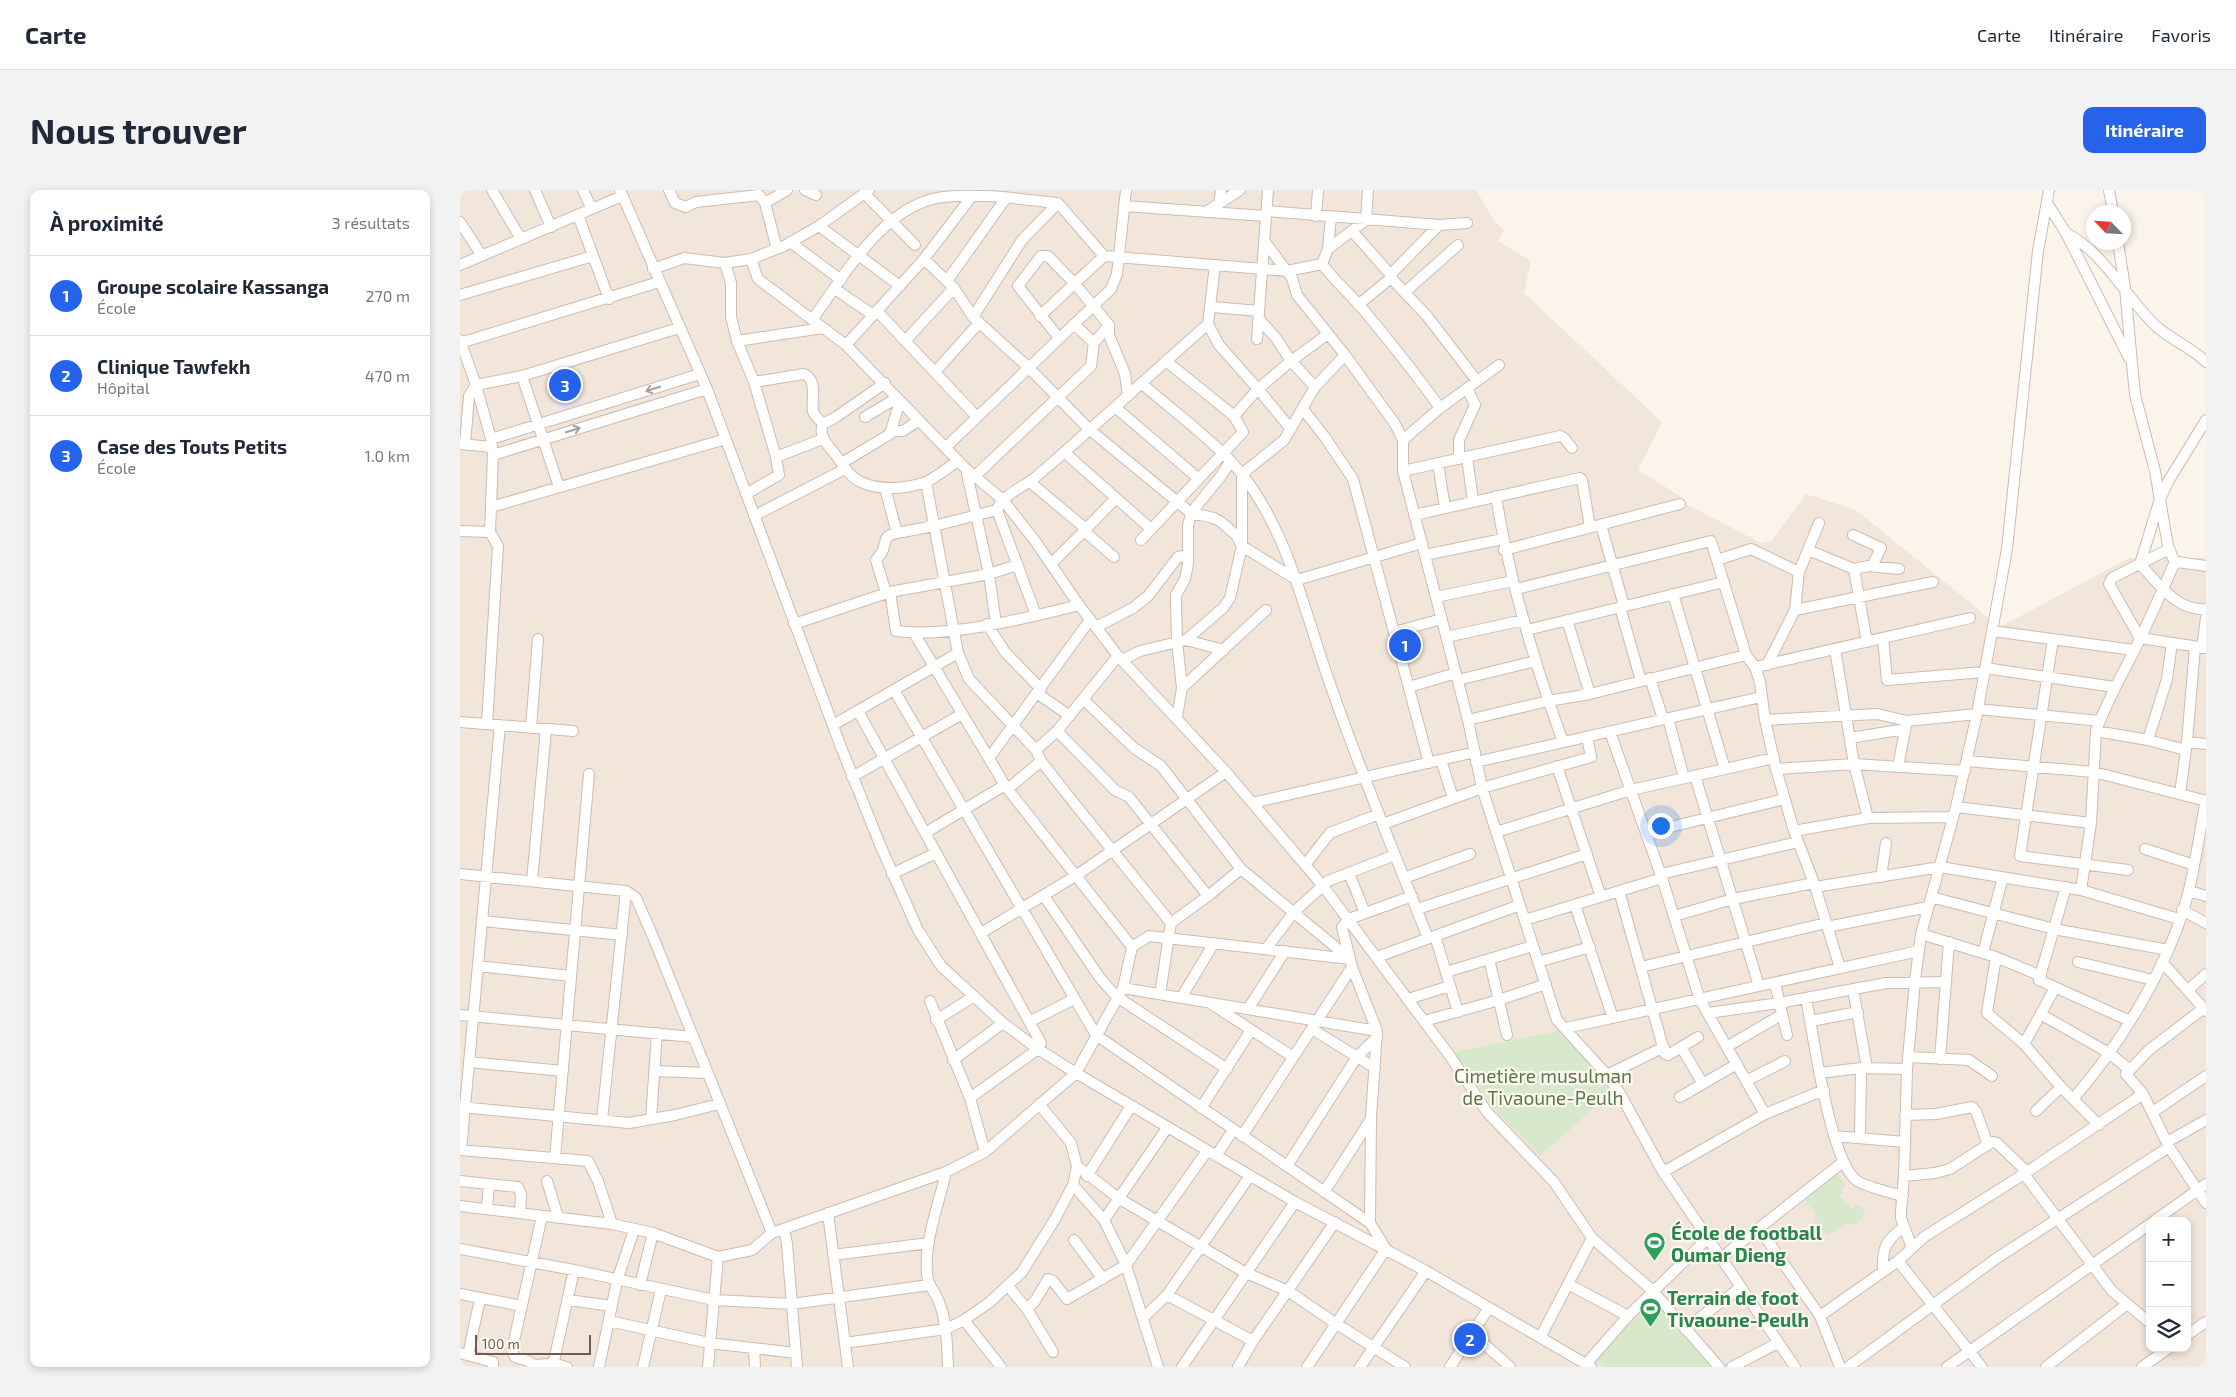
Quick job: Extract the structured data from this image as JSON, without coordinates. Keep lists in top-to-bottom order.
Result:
{
  "parks": ["Cimetière musulman de Tivaoune-Peulh"],
  "places": {
    "sports": ["École de football Oumar Dieng", "Terrain de foot Tivaoune-Peulh"]
  },
  "scale_bar": "100 m",
  "north": "top left",
  "page": {
    "header": "Carte",
    "nav": ["Carte", "Itinéraire", "Favoris"],
    "buttons": "Itinéraire",
    "title": "Nous trouver",
    "heading": ["À proximité", "3 résultats"],
    "list": [
      {
        "mark": "1",
        "name": "Groupe scolaire Kassanga",
        "note": "École",
        "value": "270 m"
      },
      {
        "mark": "2",
        "name": "Clinique Tawfekh",
        "note": "Hôpital",
        "value": "470 m"
      },
      {
        "mark": "3",
        "name": "Case des Touts Petits",
        "note": "École",
        "value": "1.0 km"
      }
    ],
    "pins": ["3", "1", "2"],
    "map_buttons": ["+", "−"],
    "scale": "100 m"
  }
}
